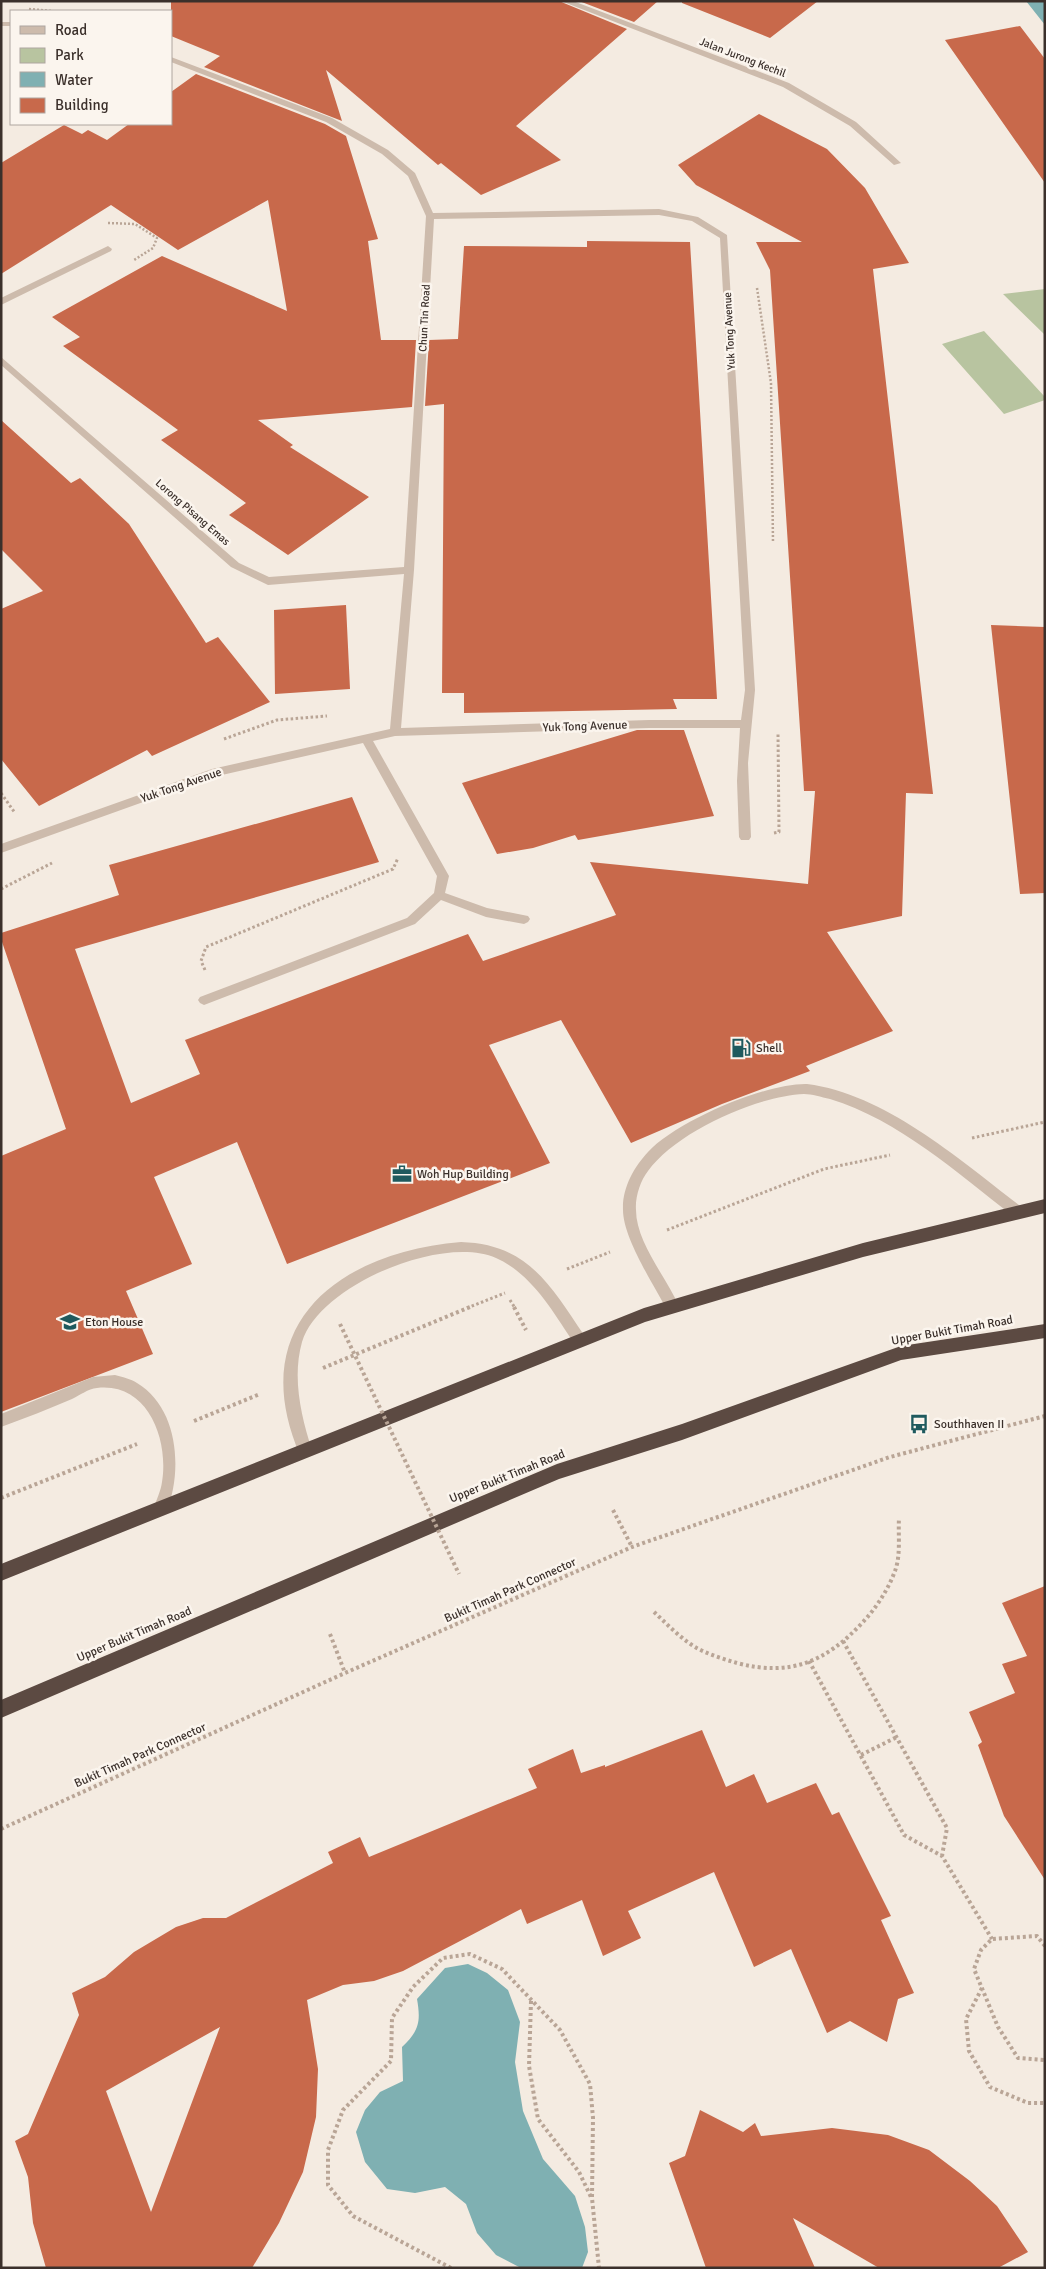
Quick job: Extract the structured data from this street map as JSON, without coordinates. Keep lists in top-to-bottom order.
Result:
{
  "streets": {
    "highway": ["Upper Bukit Timah Road"],
    "street": [
      "Jalan Jurong Kechil",
      "Chun Tin Road",
      "Yuk Tong Avenue",
      "Lorong Pisang Emas"
    ],
    "path": ["Bukit Timah Park Connector"]
  },
  "crossings": [
    ["Chun Tin Road", "Yuk Tong Avenue"],
    ["Chun Tin Road", "Lorong Pisang Emas"]
  ],
  "places": {
    "fuel station": ["Shell"],
    "office": ["Woh Hup Building"],
    "school or university": ["Eton House"],
    "bus stop": ["Southhaven II"]
  },
  "legend": [
    "Road",
    "Park",
    "Water",
    "Building"
  ]
}
